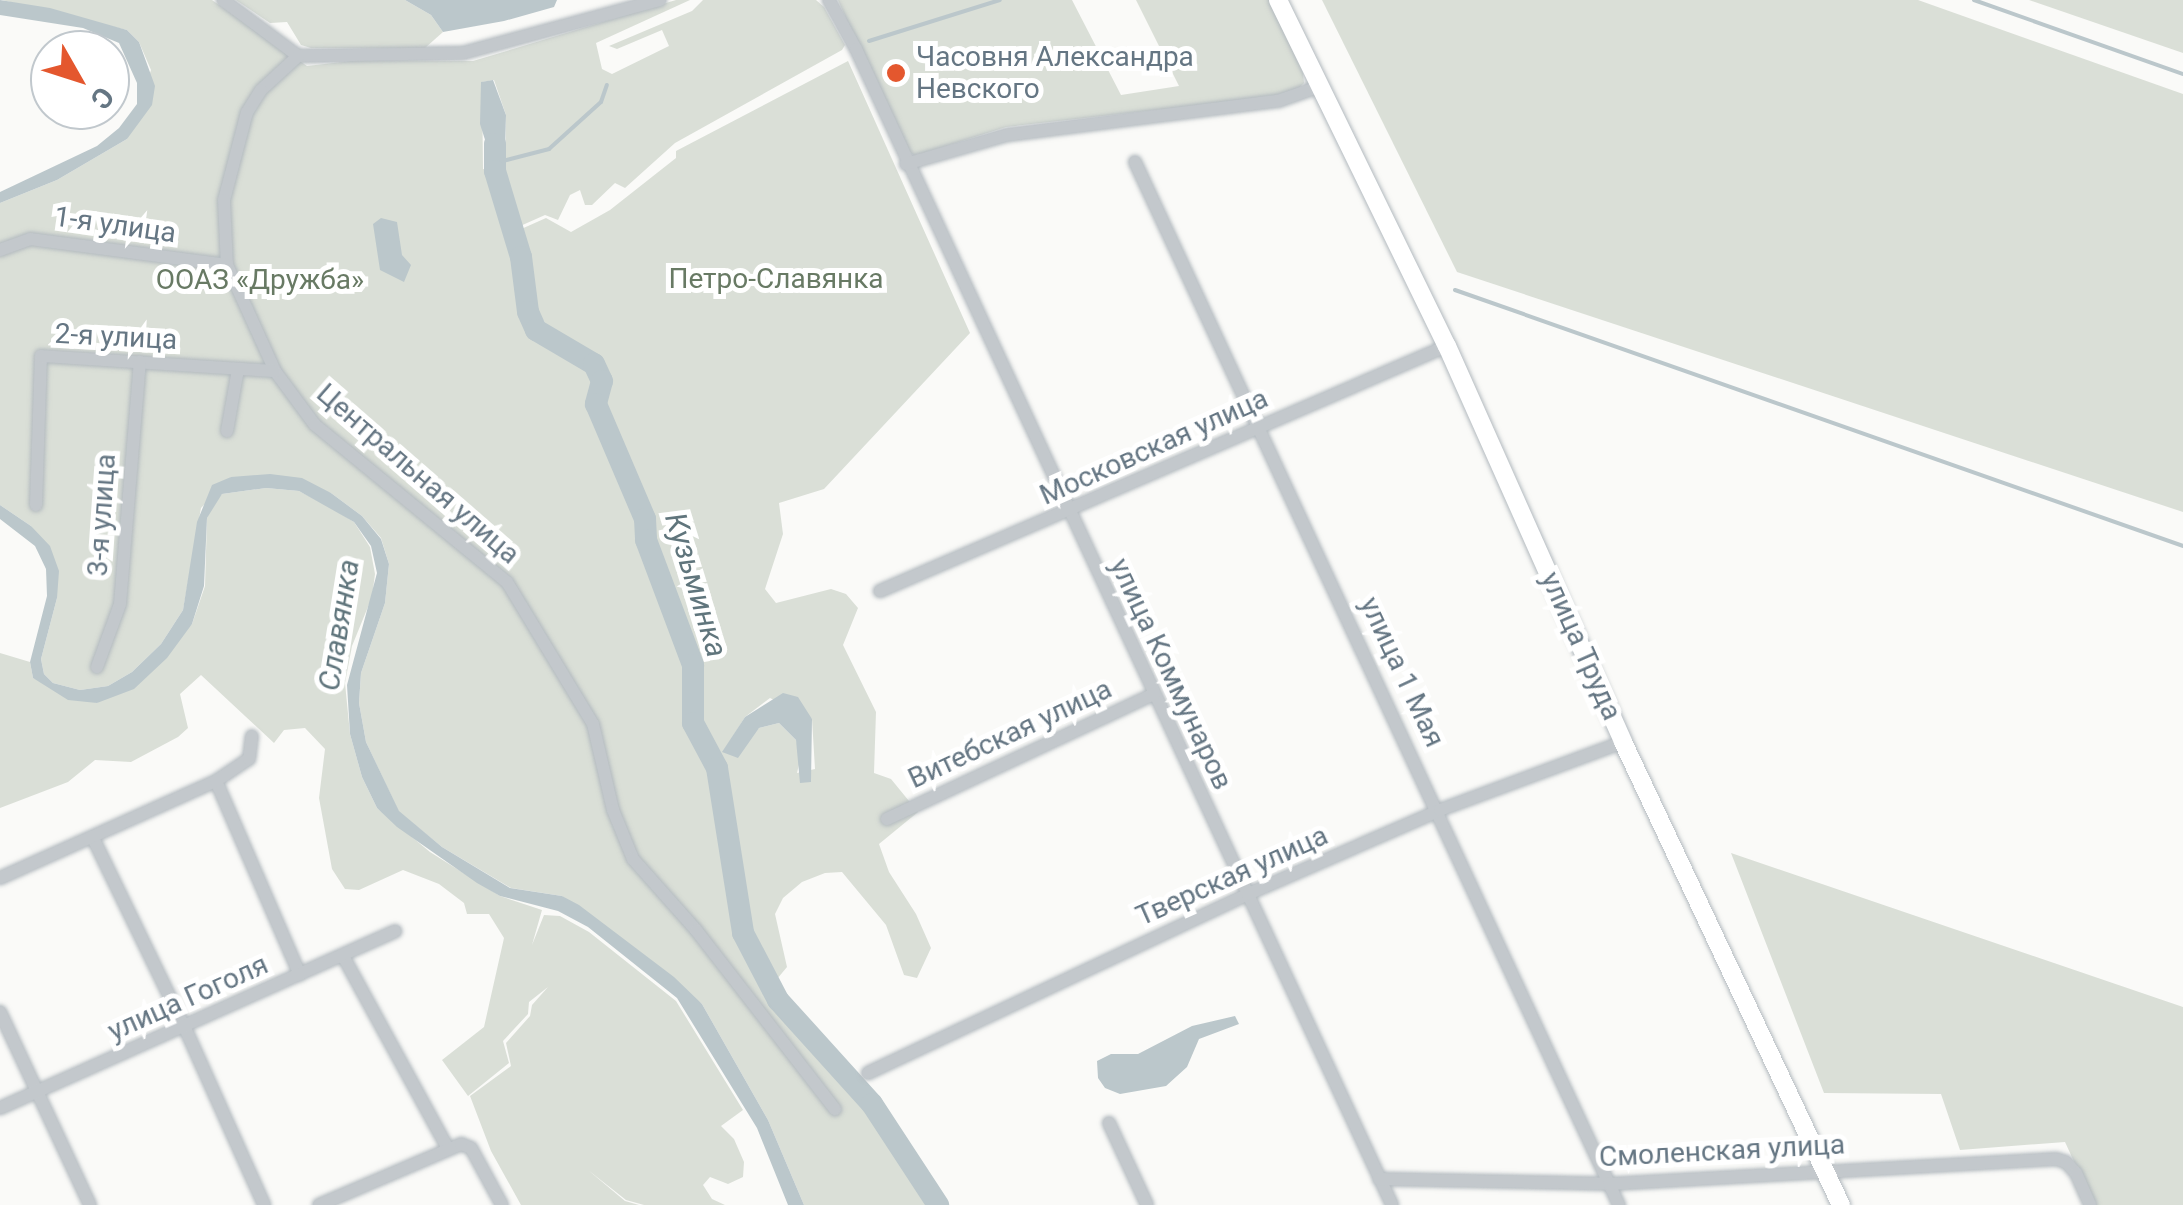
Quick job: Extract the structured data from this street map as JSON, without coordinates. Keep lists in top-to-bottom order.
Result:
{
  "streets": {
    "street": [
      "1-я улица",
      "2-я улица",
      "Московская улица",
      "Центральная улица",
      "3-я улица",
      "улица Труда",
      "улица 1 Мая",
      "улица Коммунаров",
      "Витебская улица",
      "Тверская улица",
      "улица Гоголя",
      "Смоленская улица"
    ]
  },
  "crossings": [
    ["1-я улица", "Центральная улица"],
    ["2-я улица", "Центральная улица"],
    ["2-я улица", "3-я улица"],
    ["Московская улица", "улица Труда"],
    ["Московская улица", "улица 1 Мая"],
    ["Московская улица", "улица Коммунаров"],
    ["улица Труда", "Тверская улица"],
    ["улица Труда", "Смоленская улица"],
    ["улица 1 Мая", "Тверская улица"],
    ["улица 1 Мая", "Смоленская улица"],
    ["улица Коммунаров", "Витебская улица"],
    ["улица Коммунаров", "Тверская улица"],
    ["улица Коммунаров", "Смоленская улица"]
  ],
  "water": ["Кузьминка", "Славянка"],
  "parks": ["Петро-Славянка", "ООАЗ «Дружба»"],
  "places": ["Часовня Александра Невского"],
  "north": "bottom right"
}
